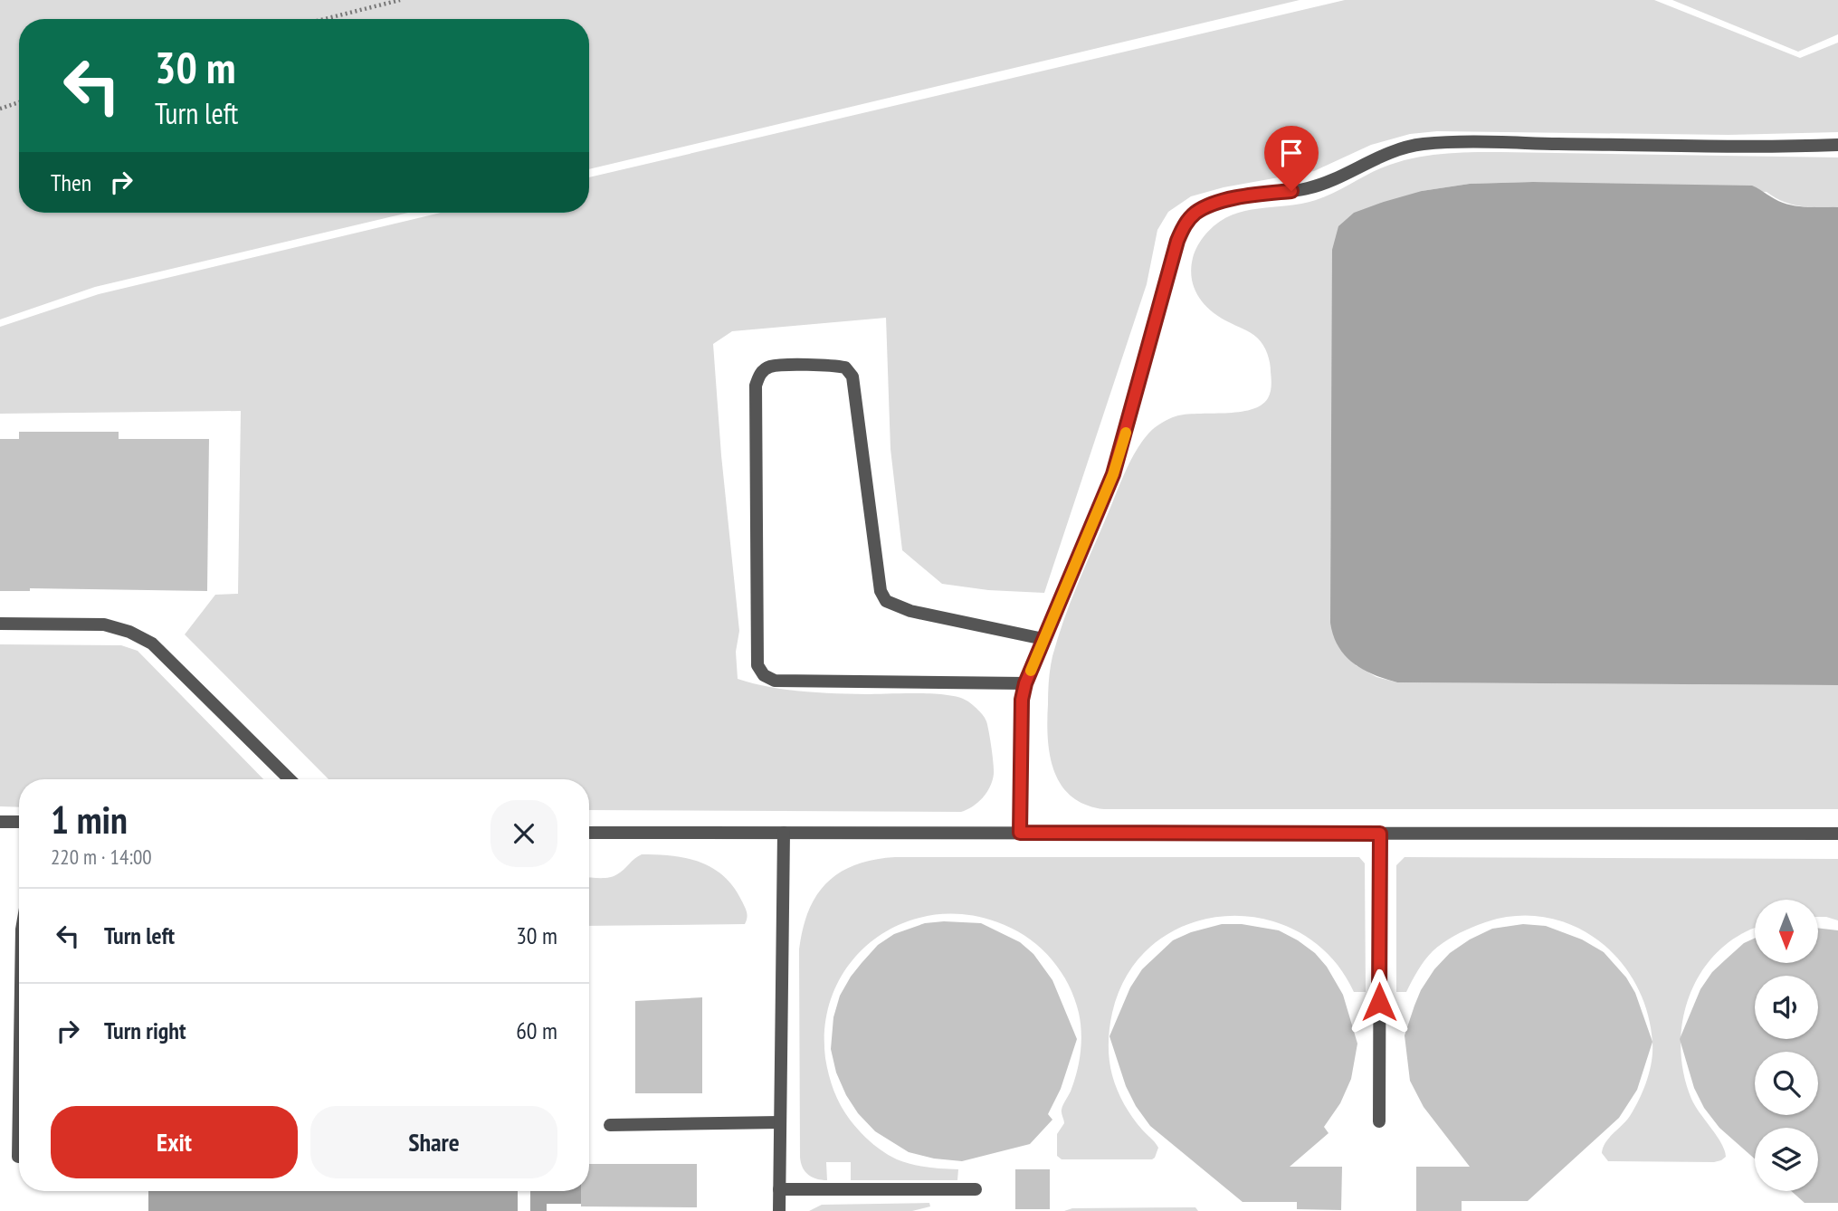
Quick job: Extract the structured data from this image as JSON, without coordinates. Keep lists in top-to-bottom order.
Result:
{
  "north": "bottom",
  "page": {
    "turn": ["30 m", "Turn left"],
    "then": "Then",
    "heading": ["1 min", "220 m · 14:00"],
    "list": [
      {
        "name": "Turn left",
        "value": "30 m"
      },
      {
        "name": "Turn right",
        "value": "60 m"
      }
    ],
    "buttons": ["Exit", "Share"]
  }
}
